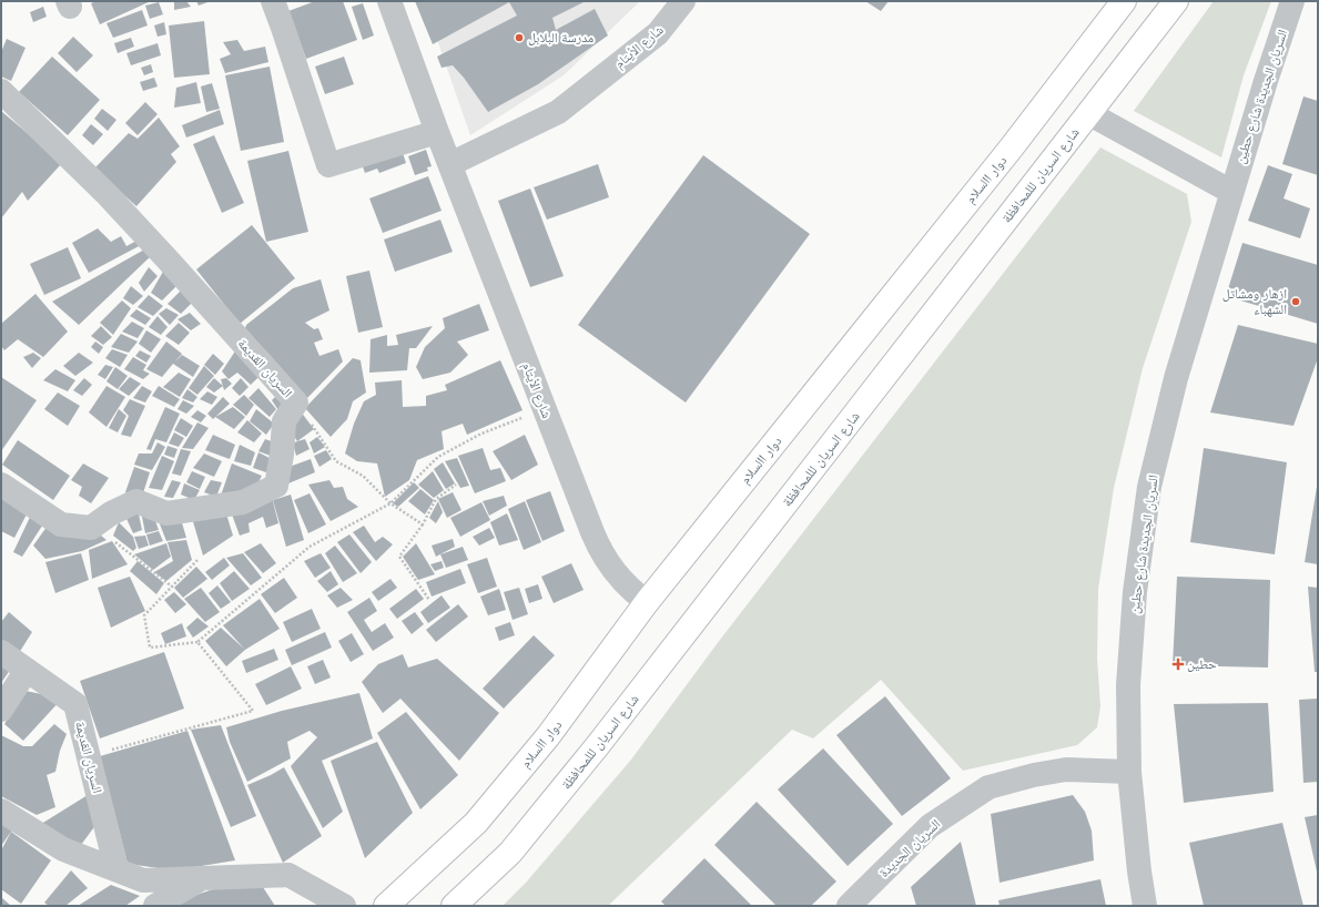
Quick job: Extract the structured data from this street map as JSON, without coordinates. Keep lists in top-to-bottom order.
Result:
{
  "streets": {
    "main road": ["شارع السريان لللمحافظة", "دوار االسلام"],
    "street": [
      "شارع الأيتام",
      "السريان الجديدة شارع حطين",
      "السريان القديمة",
      "السريان الجديدة"
    ]
  },
  "crossings": [
    ["شارع الأيتام", "دوار االسلام"],
    ["السريان الجديدة شارع حطين", "السريان الجديدة"]
  ],
  "places": {
    "other": ["مدرسة البلابل", "ازهار ومشاتل الشهباء"],
    "health": ["حطين"]
  }
}
